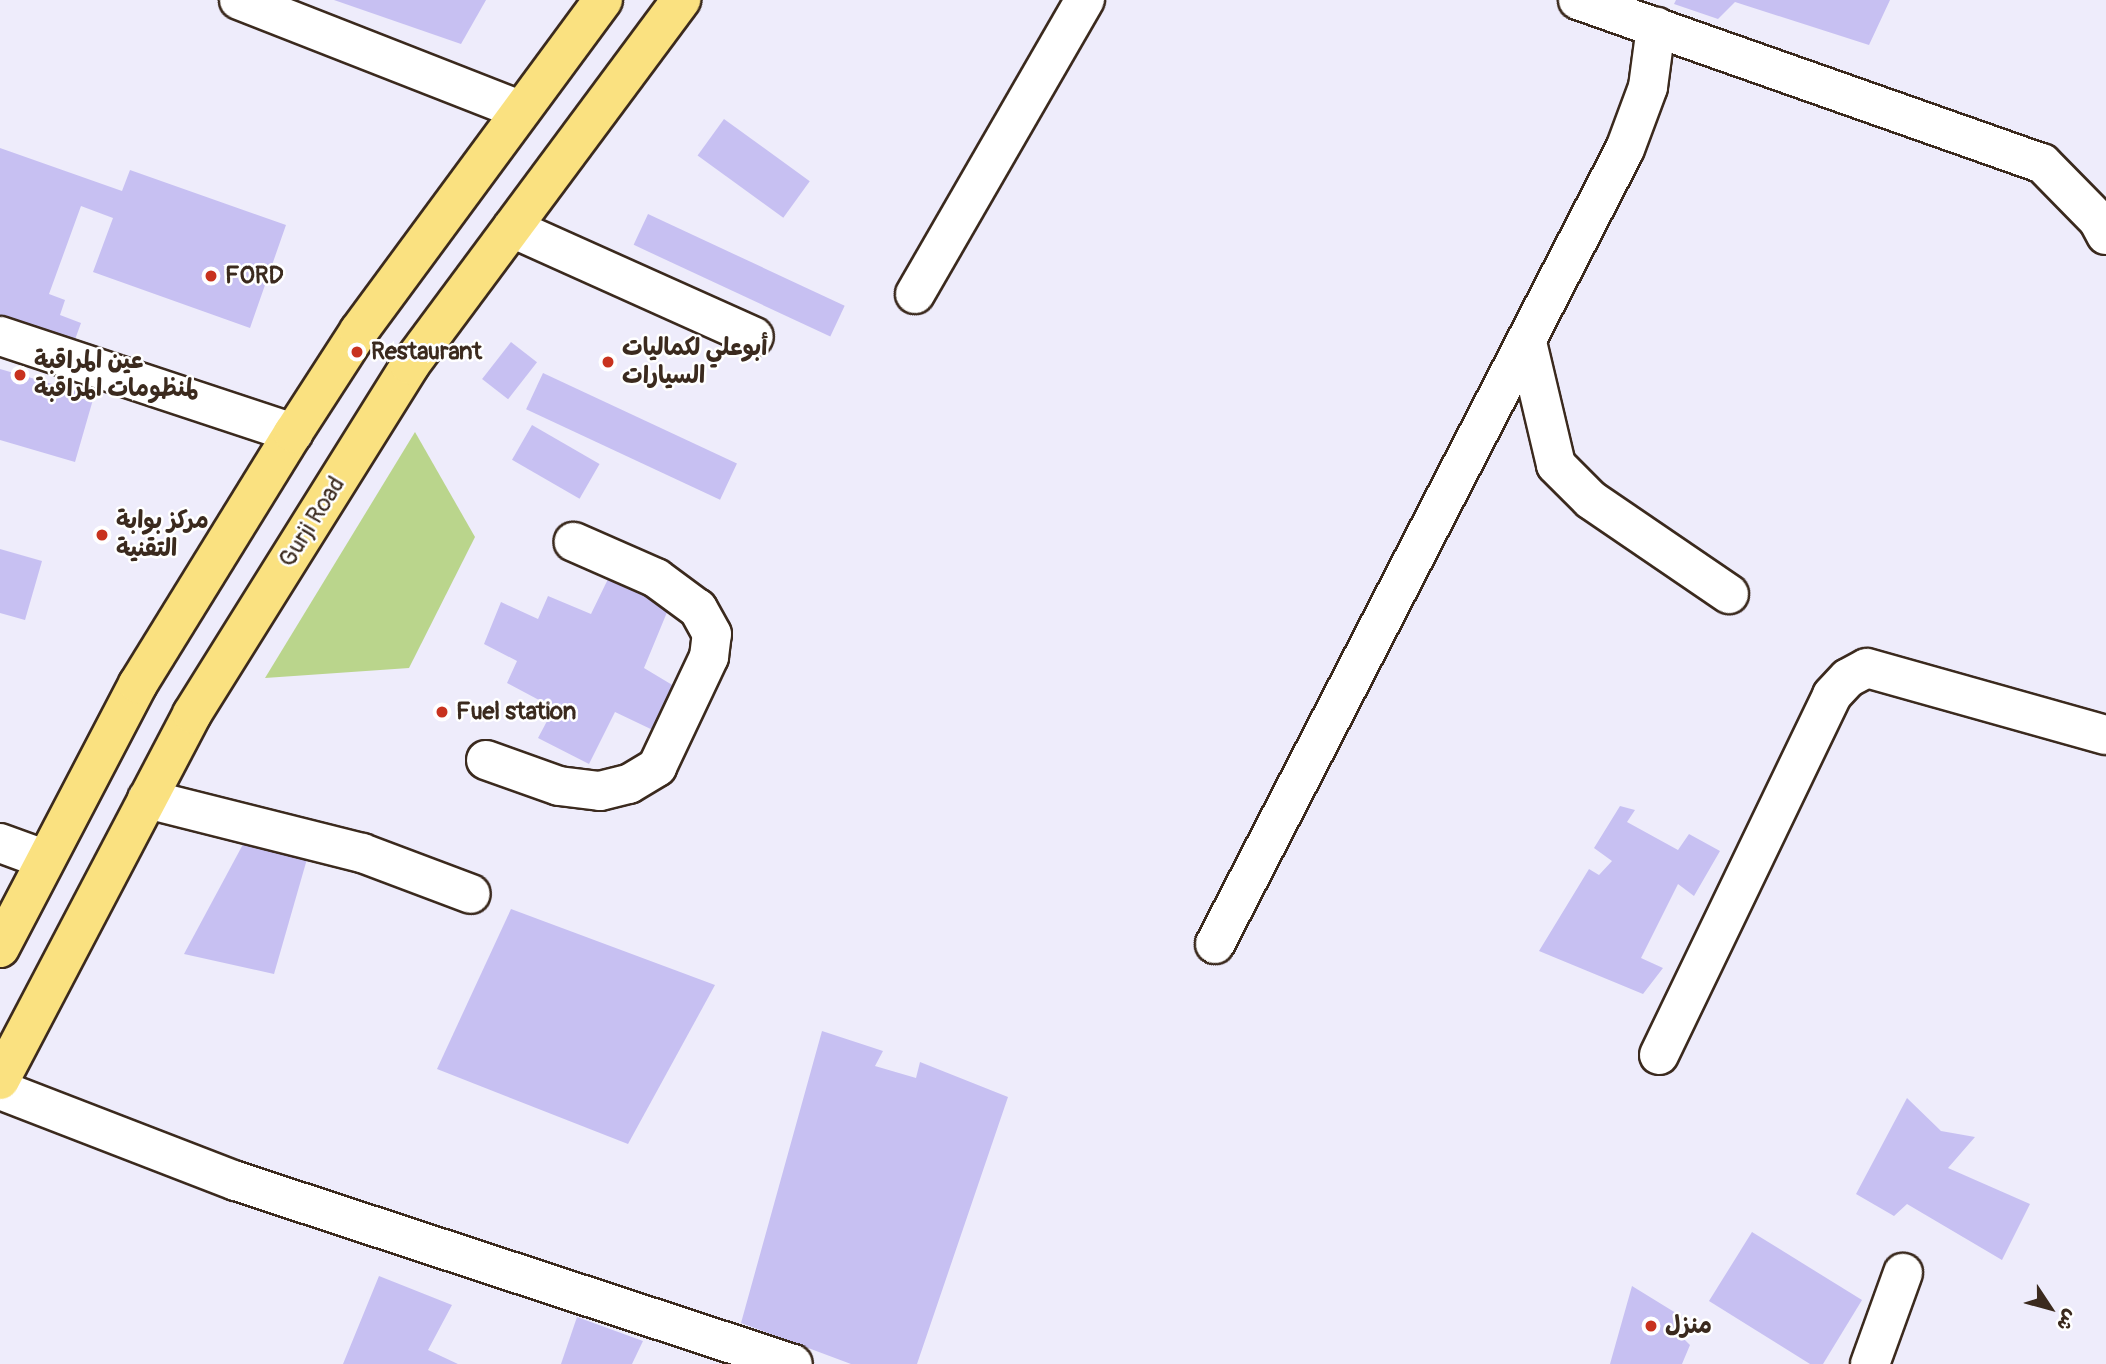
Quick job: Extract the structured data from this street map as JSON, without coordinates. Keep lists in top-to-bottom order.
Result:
{
  "streets": {
    "highway": ["Gurji Road"]
  },
  "places": [
    "FORD",
    "Restaurant",
    "أبوعلي لكماليات السيارات",
    "عين المراقبة لمنظومات المراقبة",
    "مركز بوابة التقنية",
    "Fuel station",
    "منزل"
  ],
  "north": "bottom right"
}
